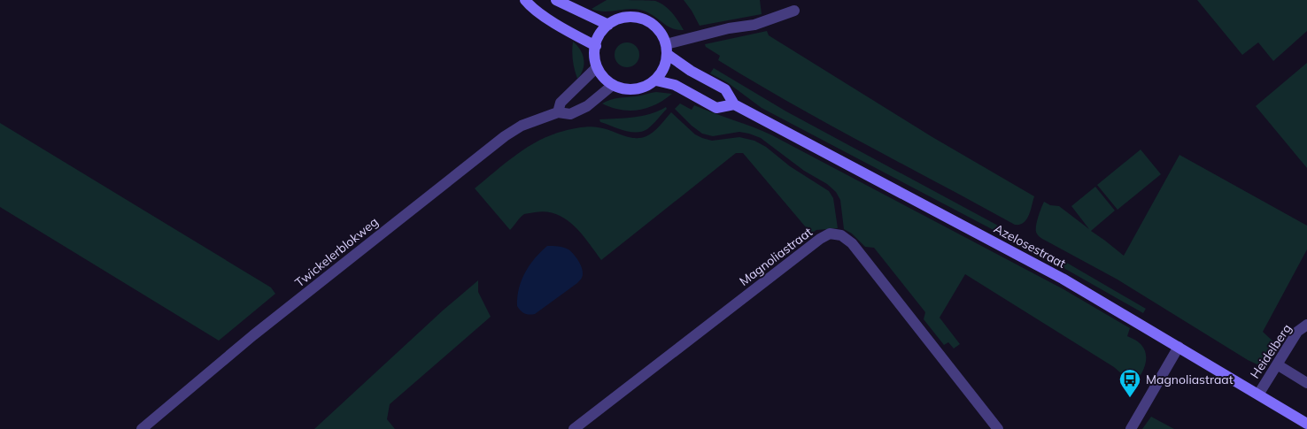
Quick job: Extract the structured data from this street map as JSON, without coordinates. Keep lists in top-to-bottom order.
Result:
{
  "streets": {
    "street": [
      "Azelosestraat",
      "Twickelerblokweg",
      "Magnoliastraat",
      "Heidelberg"
    ]
  },
  "crossings": [
    ["Azelosestraat", "Twickelerblokweg"],
    ["Azelosestraat", "Heidelberg"]
  ],
  "places": {
    "bus stop": ["Magnoliastraat"]
  }
}
